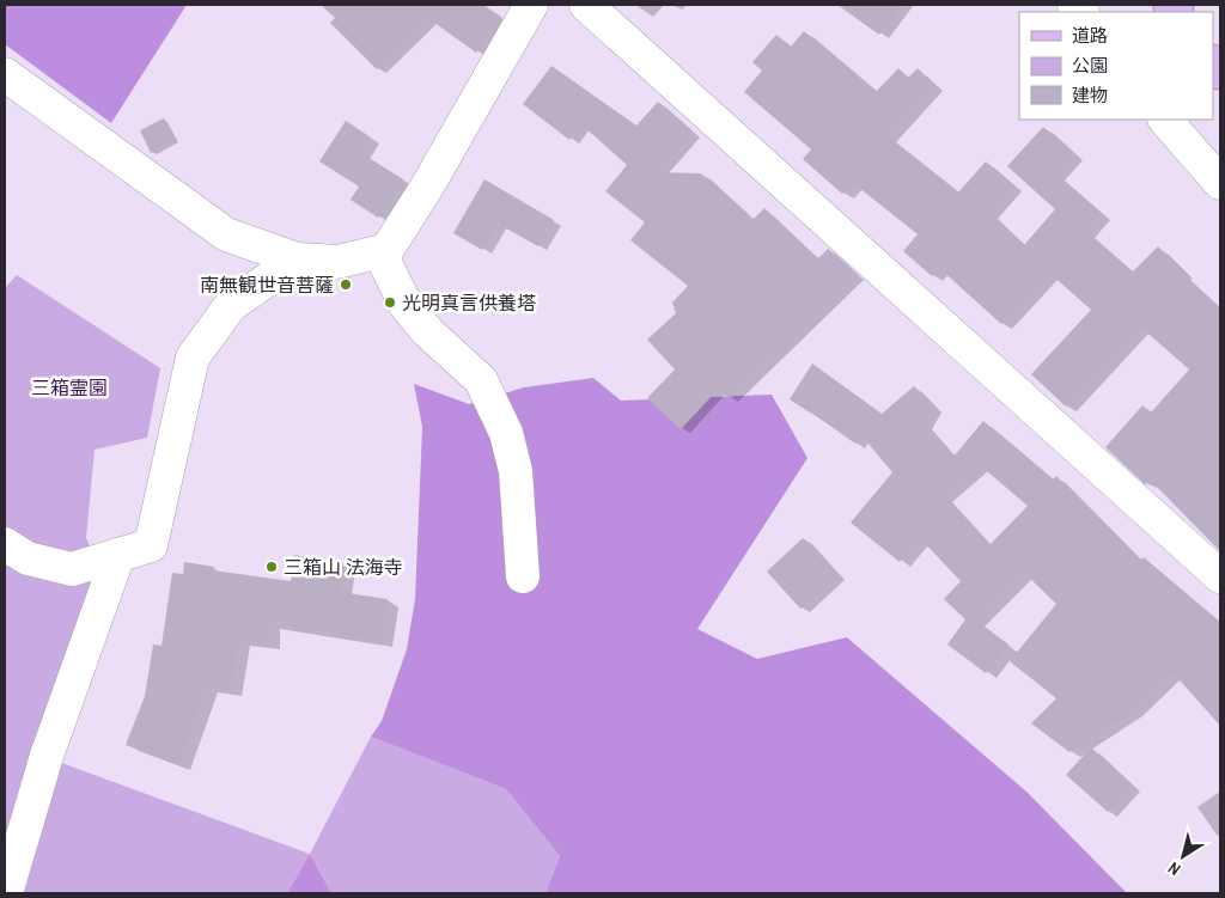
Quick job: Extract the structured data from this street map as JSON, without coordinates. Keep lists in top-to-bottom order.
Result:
{
  "parks": ["三箱霊園"],
  "places": ["南無観世音菩薩", "光明真言供養塔", "三箱山 法海寺"],
  "legend": ["道路", "公園", "建物"],
  "north": "bottom left"
}
